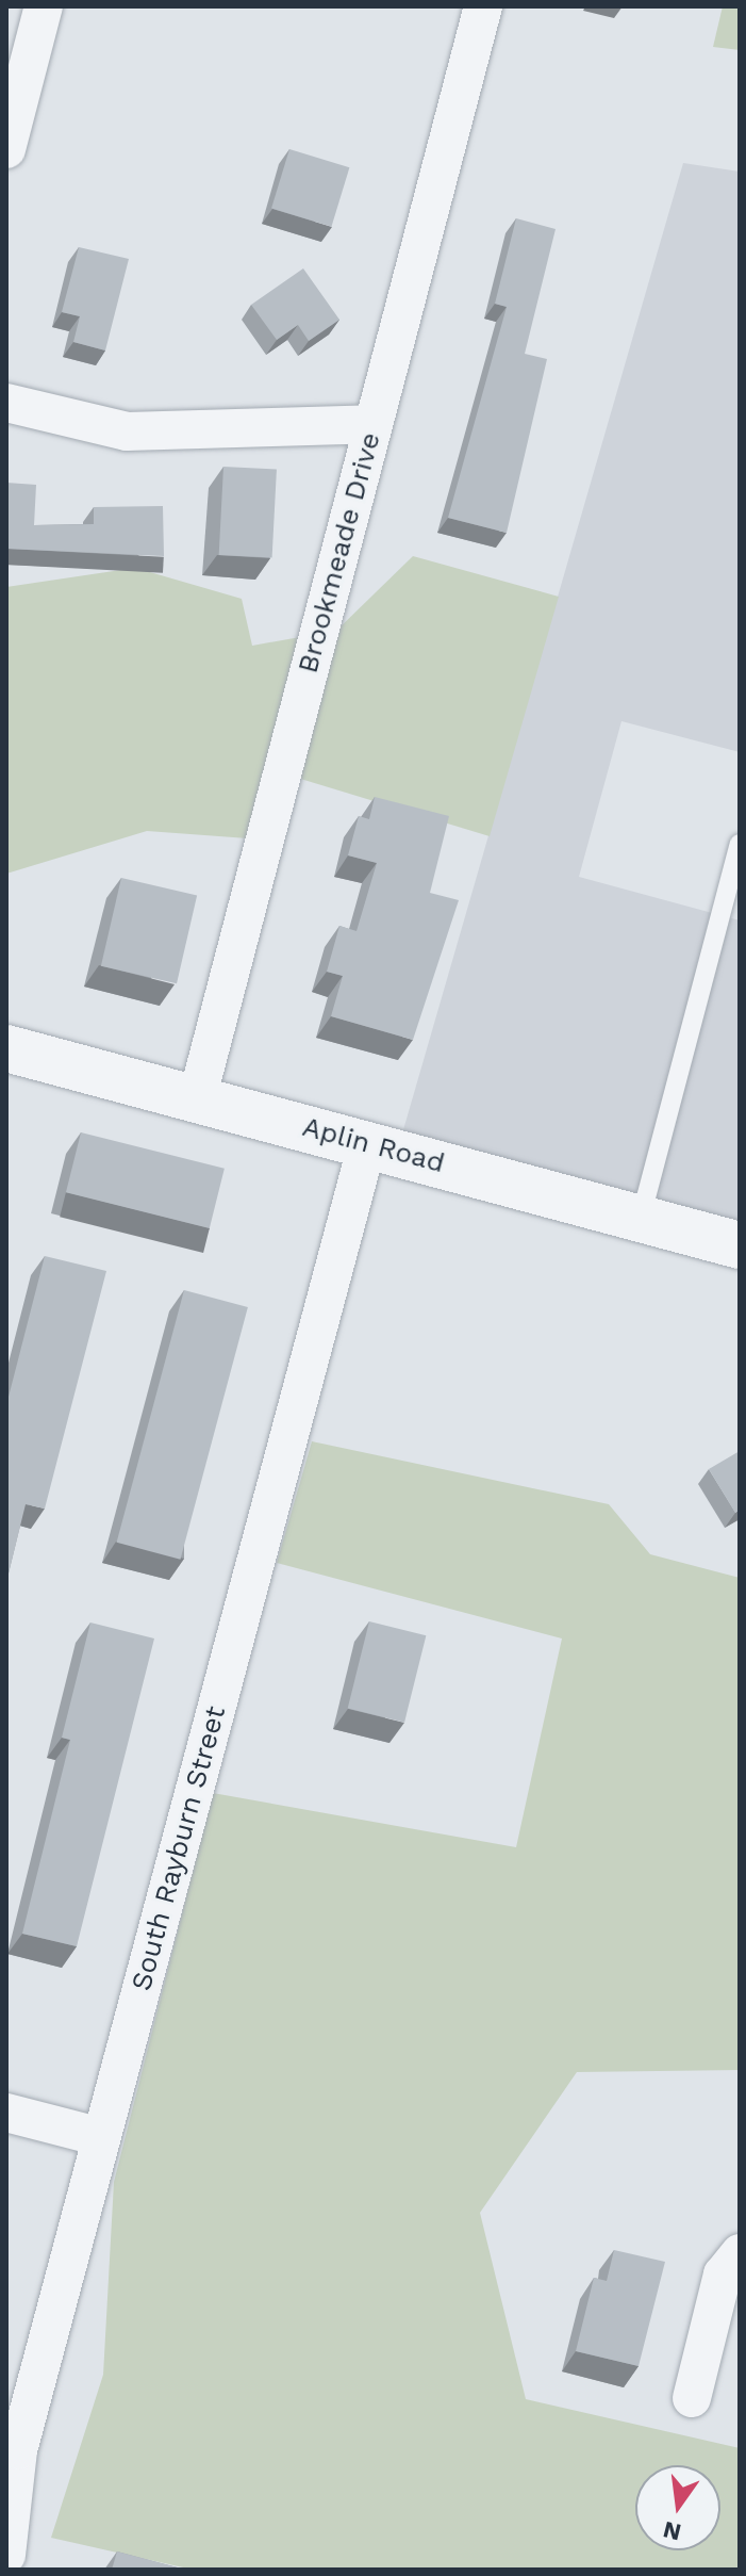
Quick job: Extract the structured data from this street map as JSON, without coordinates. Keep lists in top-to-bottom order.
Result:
{
  "streets": {
    "street": ["Brookmeade Drive", "Aplin Road", "South Rayburn Street"]
  },
  "crossings": [
    ["Brookmeade Drive", "Aplin Road"],
    ["Aplin Road", "South Rayburn Street"]
  ],
  "north": "bottom"
}
